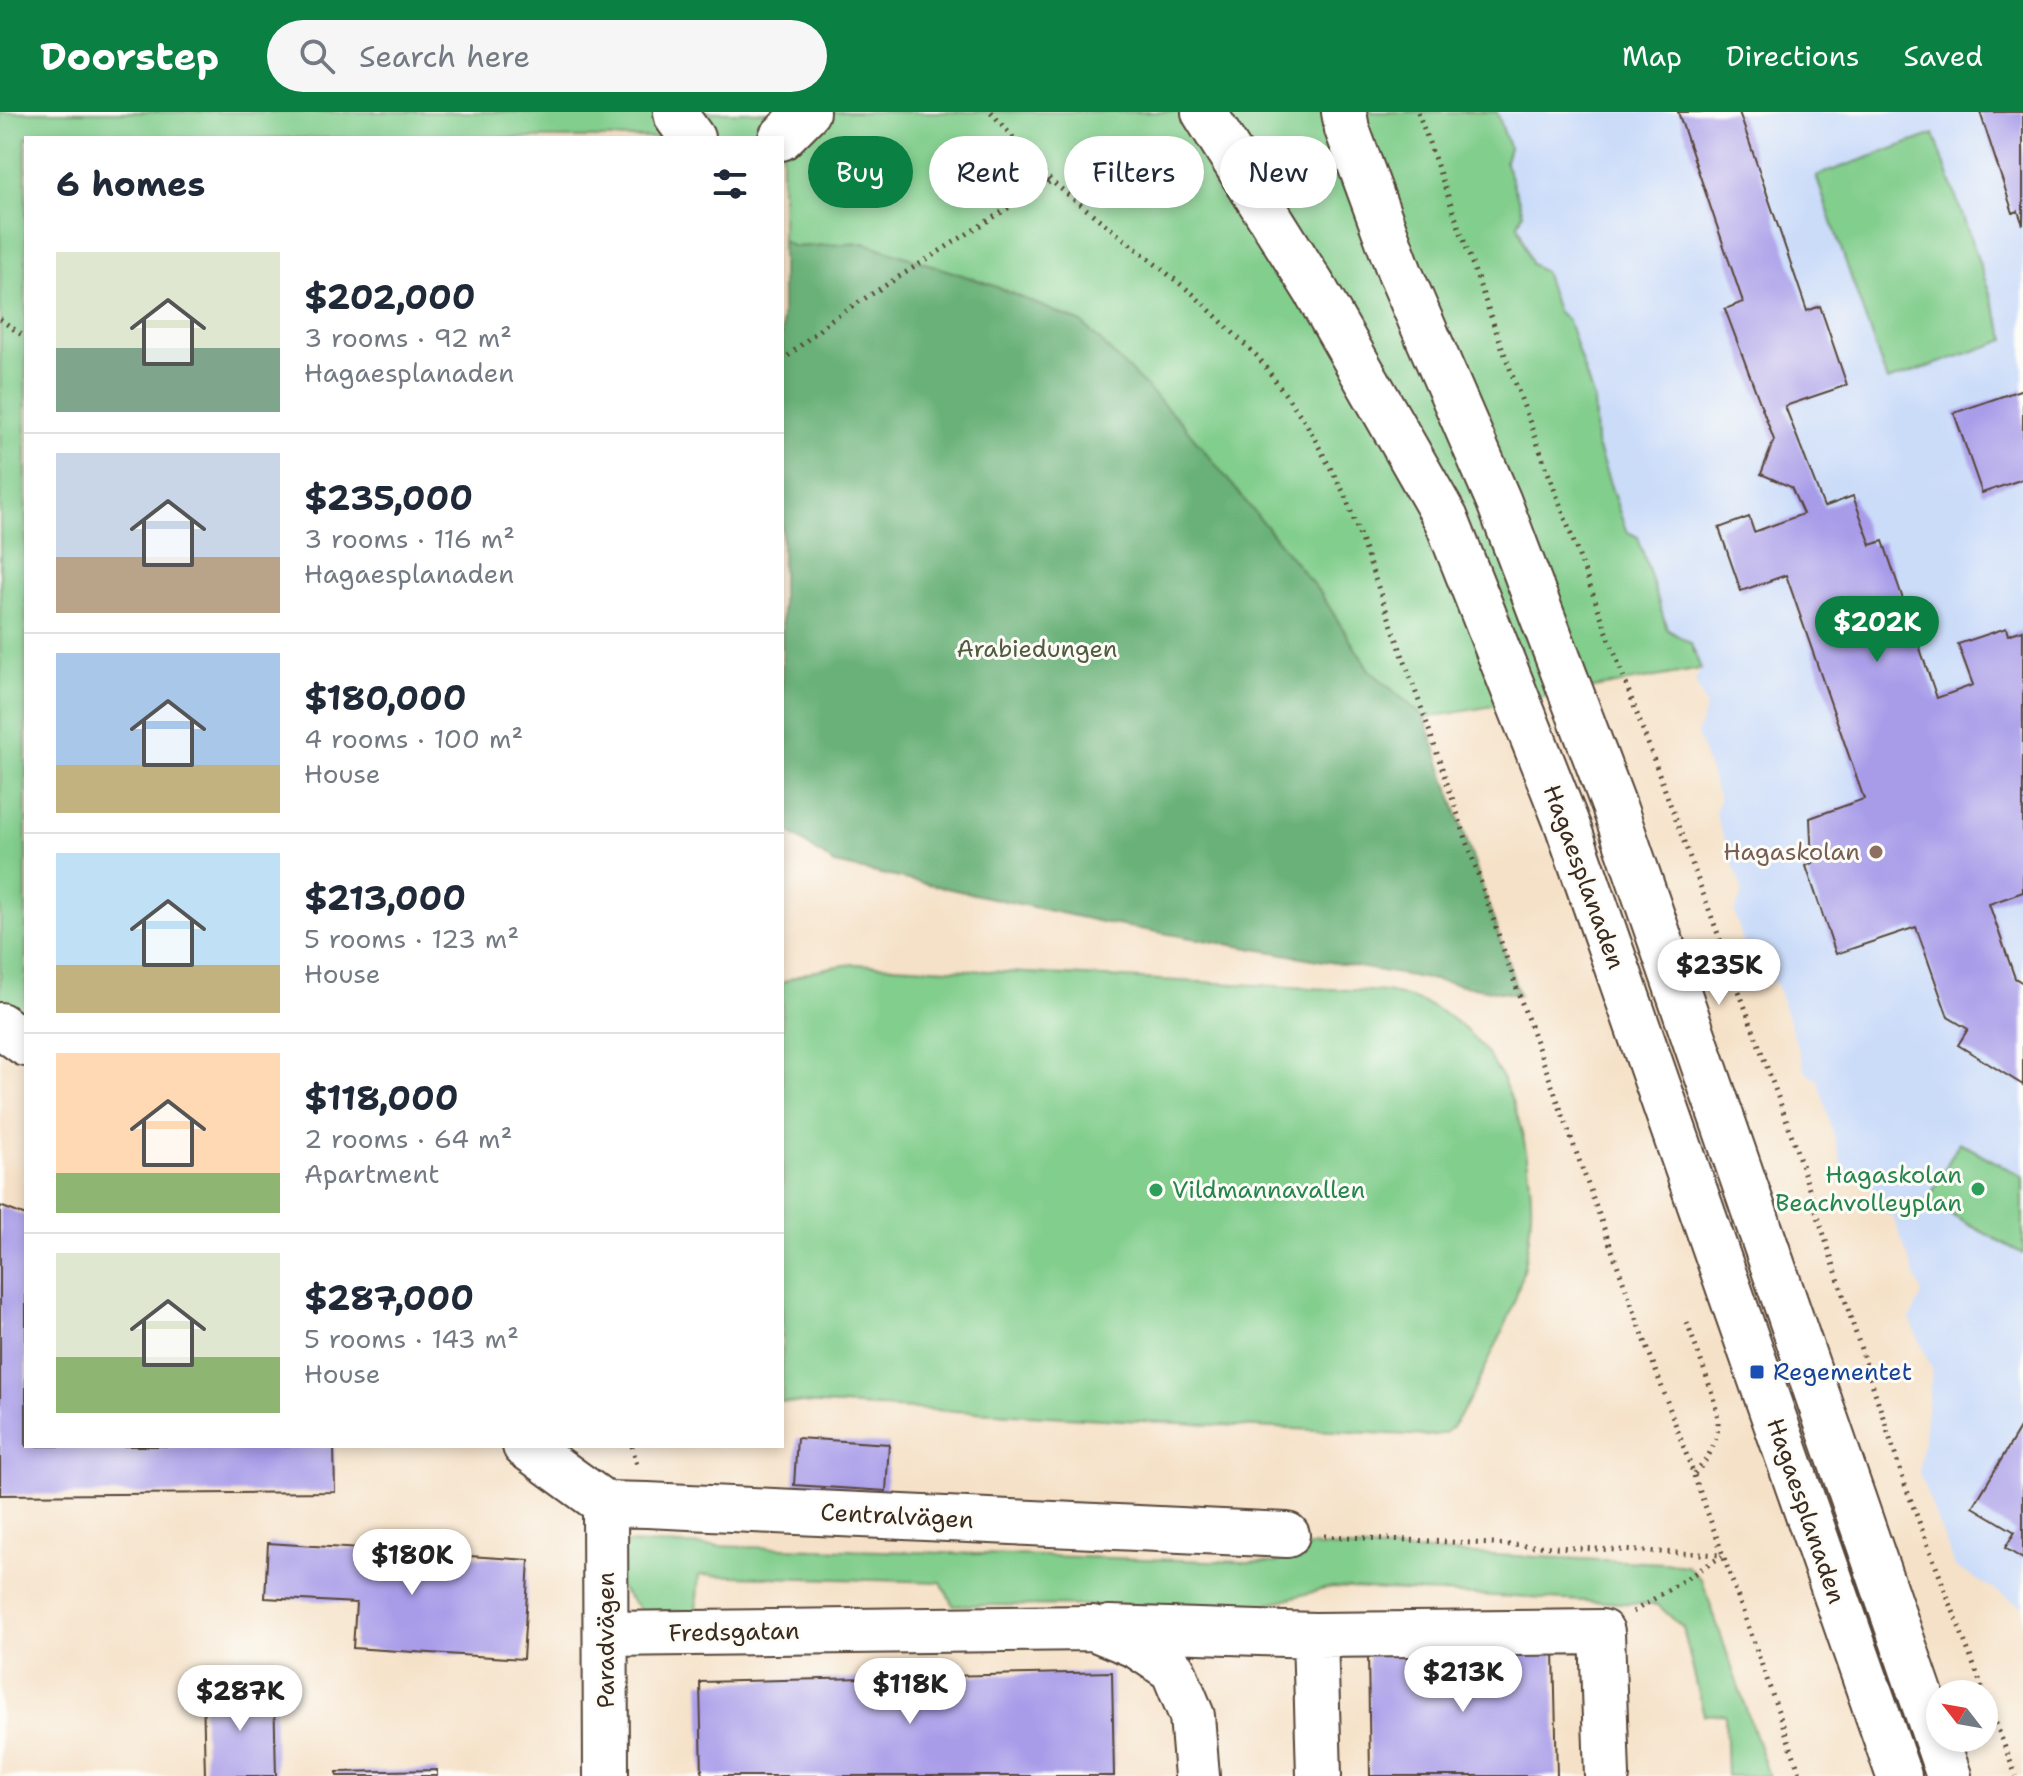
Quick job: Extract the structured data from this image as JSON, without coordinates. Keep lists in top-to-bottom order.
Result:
{
  "streets": {
    "main road": [
      "Hagaesplanaden",
      "Centralvägen",
      "Fredsgatan",
      "Paradvägen"
    ]
  },
  "crossings": [
    ["Centralvägen", "Paradvägen"],
    ["Fredsgatan", "Paradvägen"]
  ],
  "parks": ["Arabiedungen"],
  "places": {
    "other": ["Hagaskolan", "Hagaskolan Beachvolleyplan", "Vildmannavallen"],
    "transit": ["Regementet"]
  },
  "north": "top left",
  "page": {
    "header": "Doorstep",
    "search": "Search here",
    "nav": ["Map", "Directions", "Saved"],
    "chip": [
      "Buy",
      "Rent",
      "Filters",
      "New"
    ],
    "heading": "6 homes",
    "list": [
      {
        "name": "$202,000",
        "note": "3 rooms · 92 m² · Hagaesplanaden"
      },
      {
        "name": "$235,000",
        "note": "3 rooms · 116 m² · Hagaesplanaden"
      },
      {
        "name": "$180,000",
        "note": "4 rooms · 100 m² · House"
      },
      {
        "name": "$213,000",
        "note": "5 rooms · 123 m² · House"
      },
      {
        "name": "$118,000",
        "note": "2 rooms · 64 m² · Apartment"
      },
      {
        "name": "$287,000",
        "note": "5 rooms · 143 m² · House"
      }
    ],
    "price": [
      "$202K",
      "$235K",
      "$180K",
      "$213K",
      "$118K",
      "$287K"
    ]
  }
}
